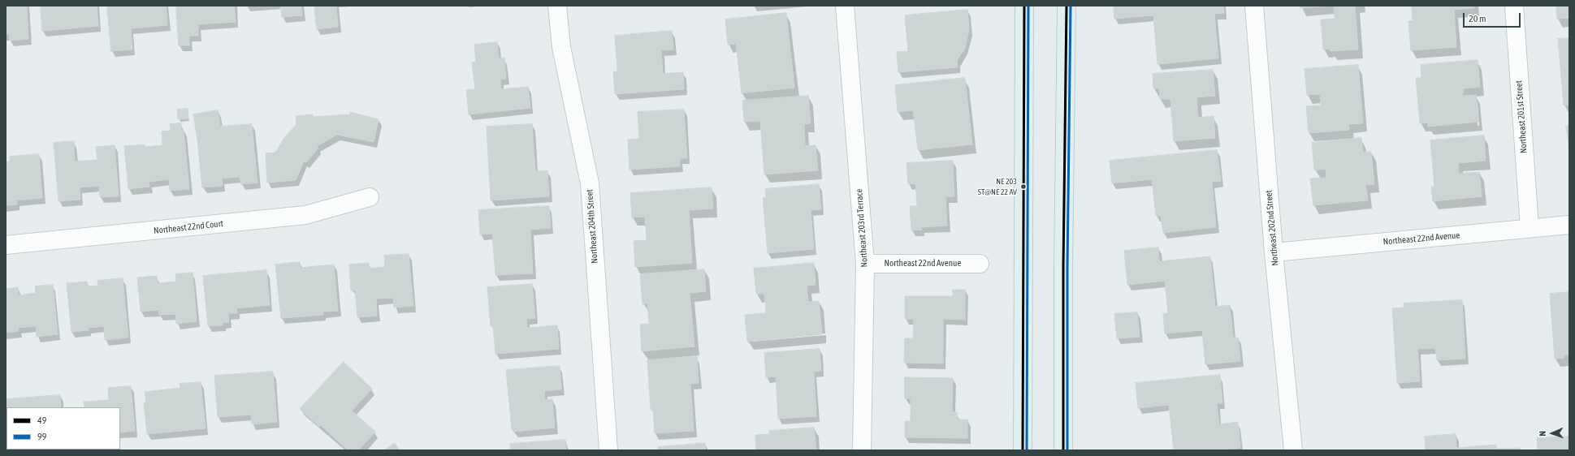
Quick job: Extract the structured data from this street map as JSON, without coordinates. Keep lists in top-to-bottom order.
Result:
{
  "streets": {
    "street": [
      "Northeast 201st Street",
      "Northeast 204th Street",
      "Northeast 22nd Court",
      "Northeast 203rd Terrace",
      "Northeast 202nd Street",
      "Northeast 22nd Avenue"
    ]
  },
  "crossings": [
    ["Northeast 201st Street", "Northeast 22nd Avenue"],
    ["Northeast 203rd Terrace", "Northeast 22nd Avenue"],
    ["Northeast 202nd Street", "Northeast 22nd Avenue"]
  ],
  "places": ["NE 203 ST@NE 22 AV"],
  "lines": ["transit line 49", "transit line 99"],
  "legend": ["49", "99"],
  "scale_bar": "20 m",
  "north": "left"
}
